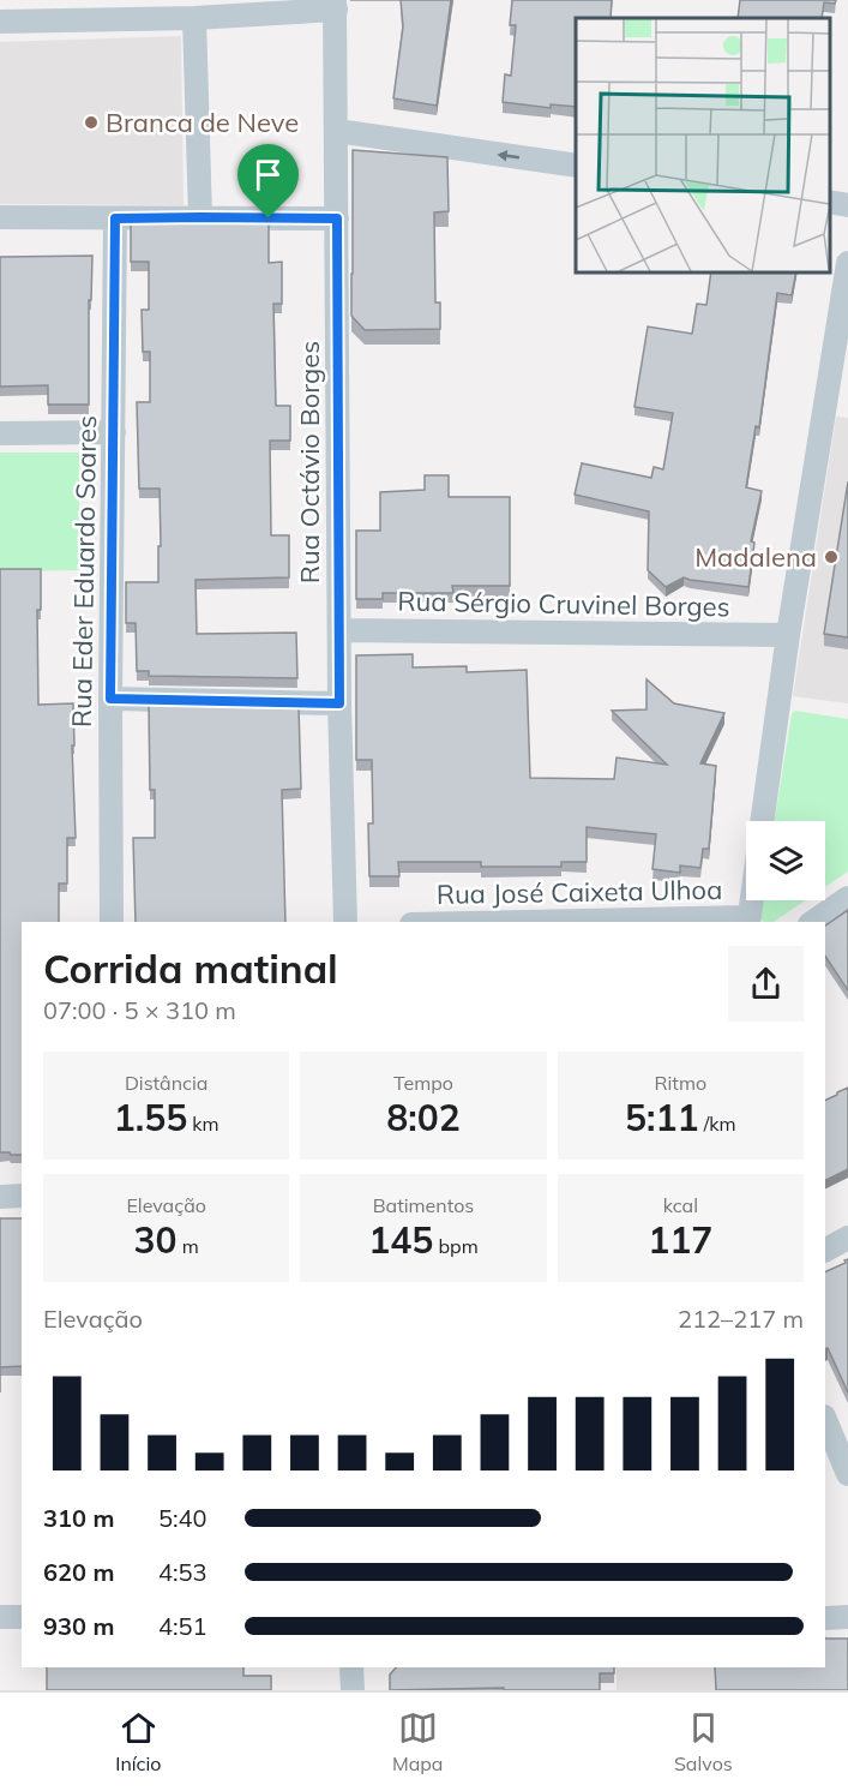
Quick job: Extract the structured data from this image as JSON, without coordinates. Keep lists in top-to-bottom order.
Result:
{
  "streets": {
    "street": [
      "Rua Octávio Borges",
      "Rua Eder Eduardo Soares",
      "Rua Sérgio Cruvinel Borges",
      "Rua José Caixeta Ulhoa"
    ]
  },
  "crossings": [
    ["Rua Octávio Borges", "Rua Sérgio Cruvinel Borges"]
  ],
  "places": ["Branca de Neve", "Madalena"],
  "page": {
    "heading": ["Corrida matinal", "07:00 · 5 × 310 m"],
    "stats": [
      ["Distância", "1.55 km"],
      ["Tempo", "8:02"],
      ["Ritmo", "5:11 /km"],
      ["Elevação", "30 m"],
      ["Batimentos", "145 bpm"],
      ["kcal", "117"]
    ],
    "chart": ["Elevação", "212–217 m"],
    "list": [
      {
        "name": "310 m",
        "note": "5:40"
      },
      {
        "name": "620 m",
        "note": "4:53"
      },
      {
        "name": "930 m",
        "note": "4:51"
      }
    ],
    "tabs": ["Início", "Mapa", "Salvos"]
  }
}
